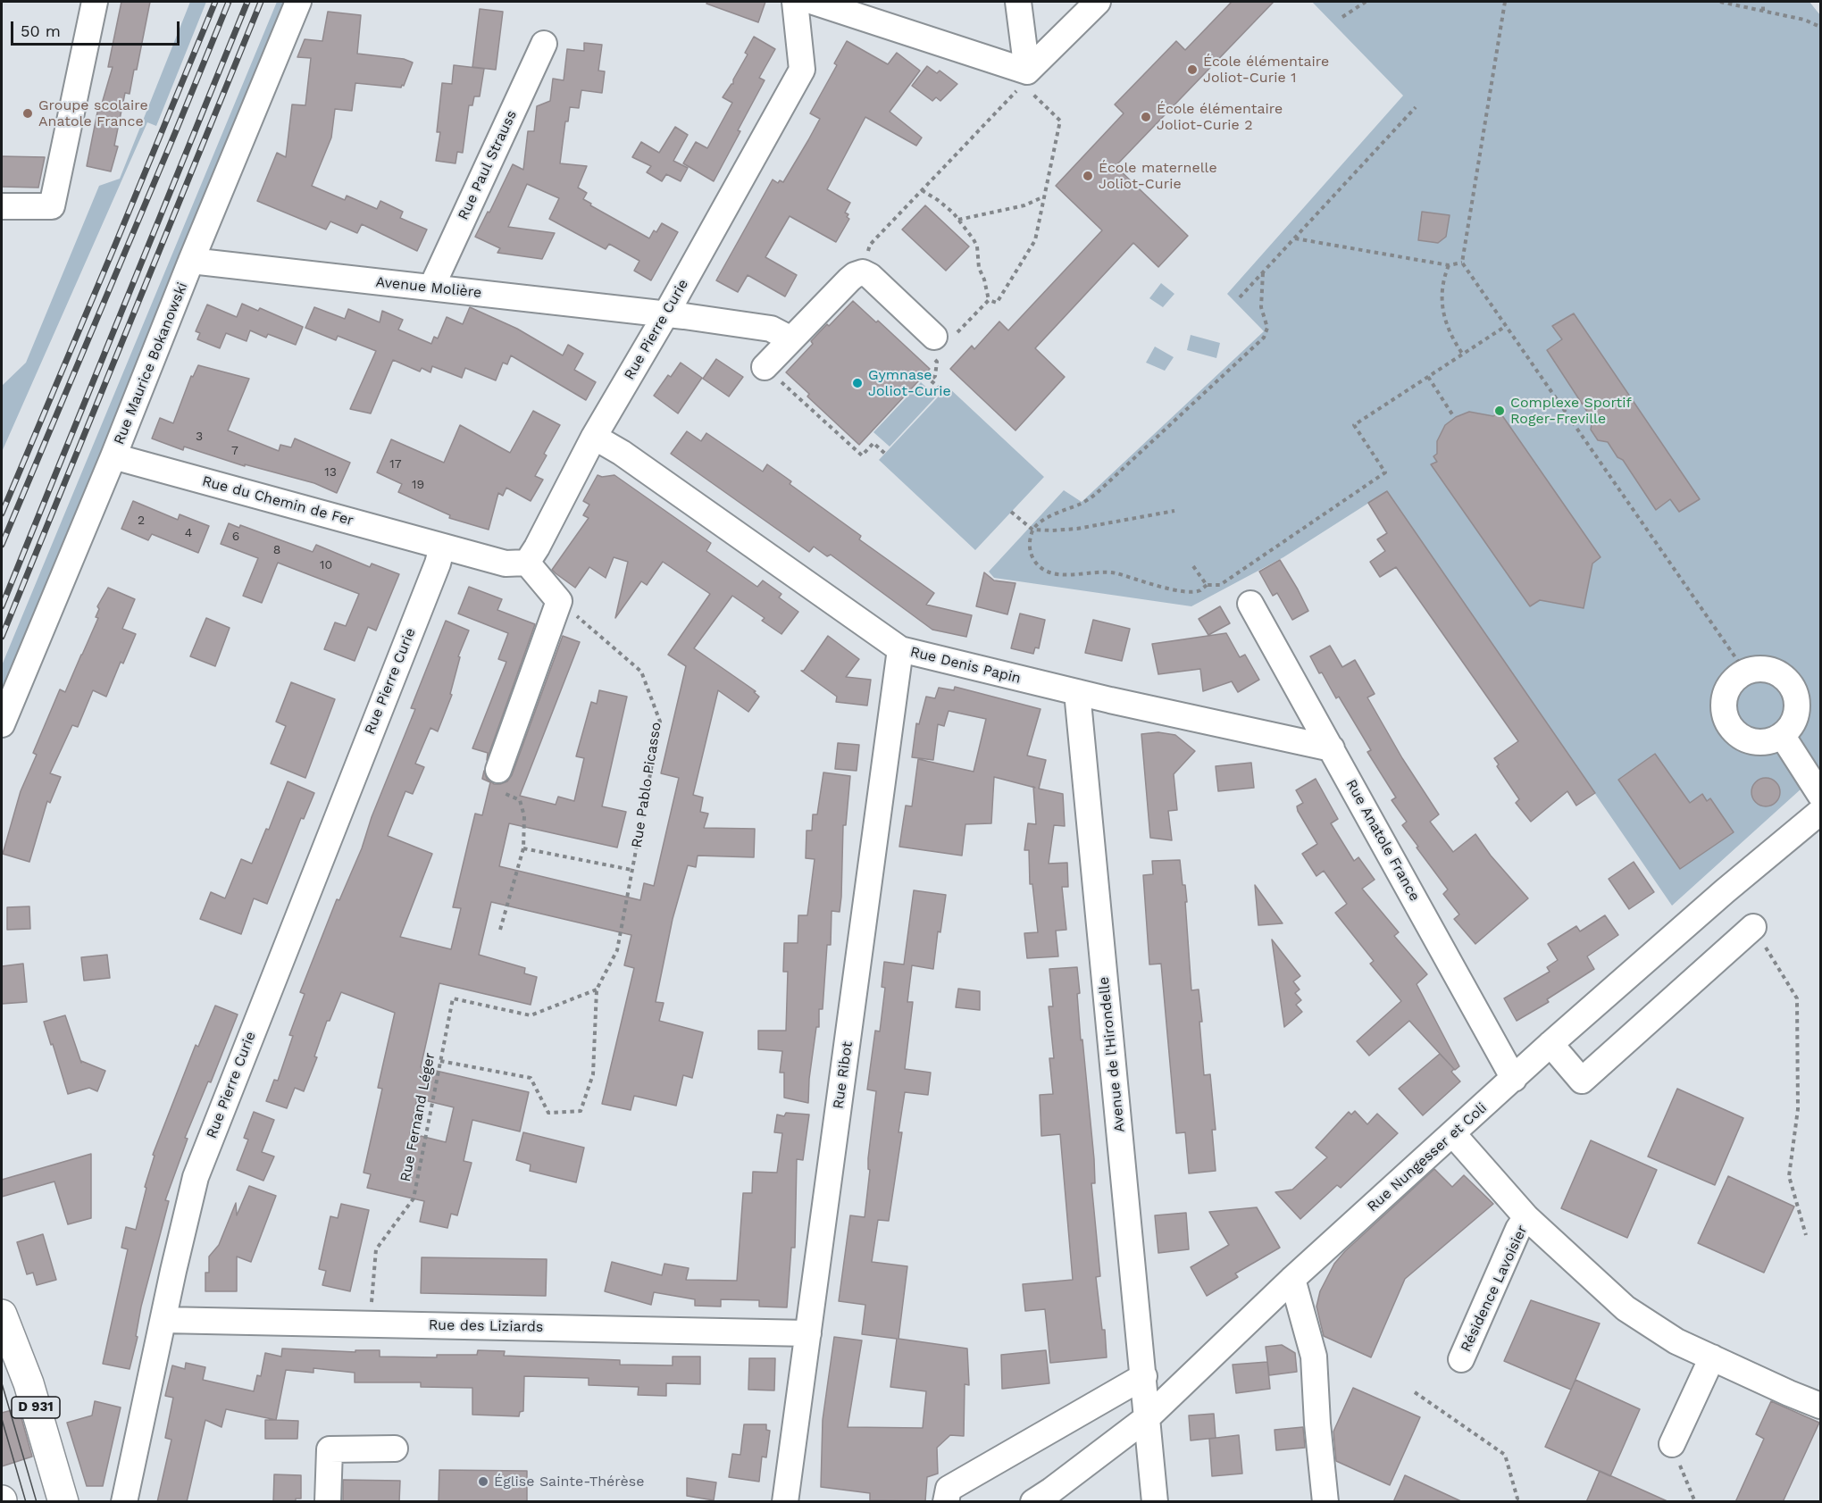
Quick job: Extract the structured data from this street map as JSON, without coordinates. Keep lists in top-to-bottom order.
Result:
{
  "streets": {
    "main road": ["D 931"],
    "street": [
      "Rue Paul Strauss",
      "Avenue Molière",
      "Rue Pierre Curie",
      "Rue Maurice Bokanowski",
      "Rue du Chemin de Fer",
      "Rue Denis Papin",
      "Rue Anatole France",
      "Avenue de l'Hirondelle",
      "Rue Ribot",
      "Rue Nungesser et Coli",
      "Résidence Lavoisier",
      "Rue des Liziards"
    ],
    "path": ["Rue Pablo Picasso", "Rue Fernand Léger"]
  },
  "crossings": [
    ["Rue Paul Strauss", "Avenue Molière"],
    ["Avenue Molière", "Rue Pierre Curie"],
    ["Avenue Molière", "Rue Maurice Bokanowski"],
    ["Rue Pierre Curie", "Rue du Chemin de Fer"],
    ["Rue Pierre Curie", "Rue Denis Papin"],
    ["Rue Pierre Curie", "Rue des Liziards"],
    ["Rue Maurice Bokanowski", "Rue du Chemin de Fer"],
    ["Rue Denis Papin", "Rue Anatole France"],
    ["Rue Denis Papin", "Avenue de l'Hirondelle"],
    ["Rue Denis Papin", "Rue Ribot"],
    ["Rue Pablo Picasso", "Rue Fernand Léger"],
    ["Rue Anatole France", "Rue Nungesser et Coli"],
    ["Avenue de l'Hirondelle", "Rue Nungesser et Coli"],
    ["Rue Ribot", "Rue des Liziards"],
    ["Rue Fernand Léger", "Rue des Liziards"]
  ],
  "places": [
    "École élémentaire Joliot-Curie 1",
    "Groupe scolaire Anatole France",
    "École élémentaire Joliot-Curie 2",
    "École maternelle Joliot-Curie",
    "Gymnase Joliot-Curie",
    "Complexe Sportif Roger-Freville",
    "Église Sainte-Thérèse"
  ],
  "house_numbers": [
    "3",
    "7",
    "17",
    "13",
    "19",
    "2",
    "4",
    "6",
    "8",
    "10"
  ],
  "scale_bar": "50 m"
}
